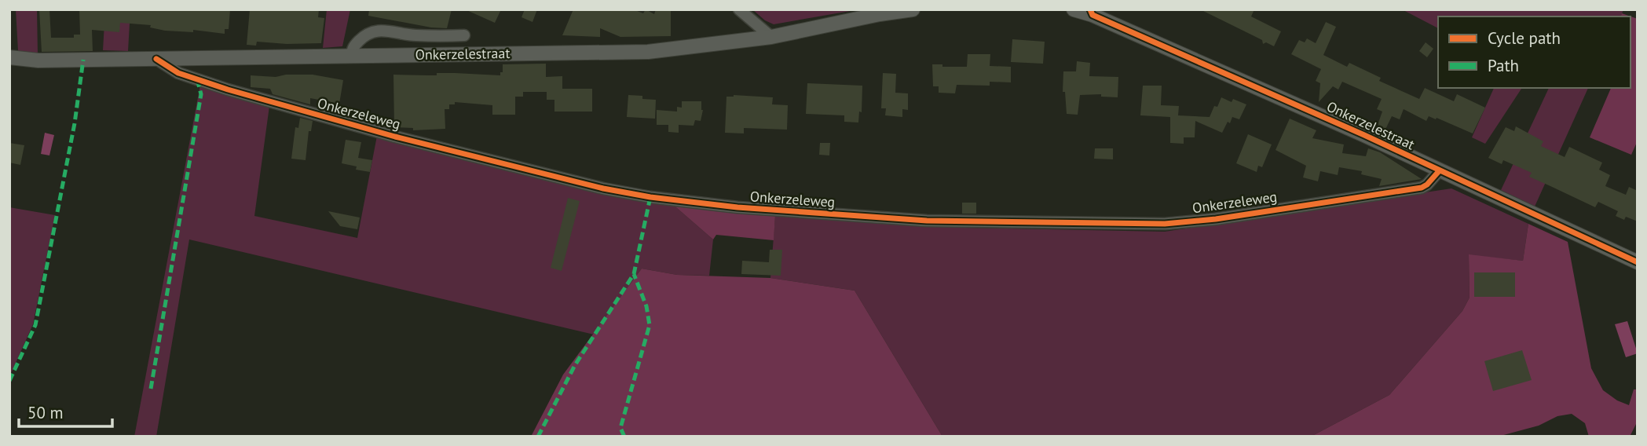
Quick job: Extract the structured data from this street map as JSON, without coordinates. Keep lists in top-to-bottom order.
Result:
{
  "streets": {
    "street": ["Onkerzelestraat", "Onkerzeleweg"]
  },
  "crossings": [
    ["Onkerzelestraat", "Onkerzeleweg"]
  ],
  "legend": ["Cycle path", "Path"],
  "scale_bar": "50 m"
}
